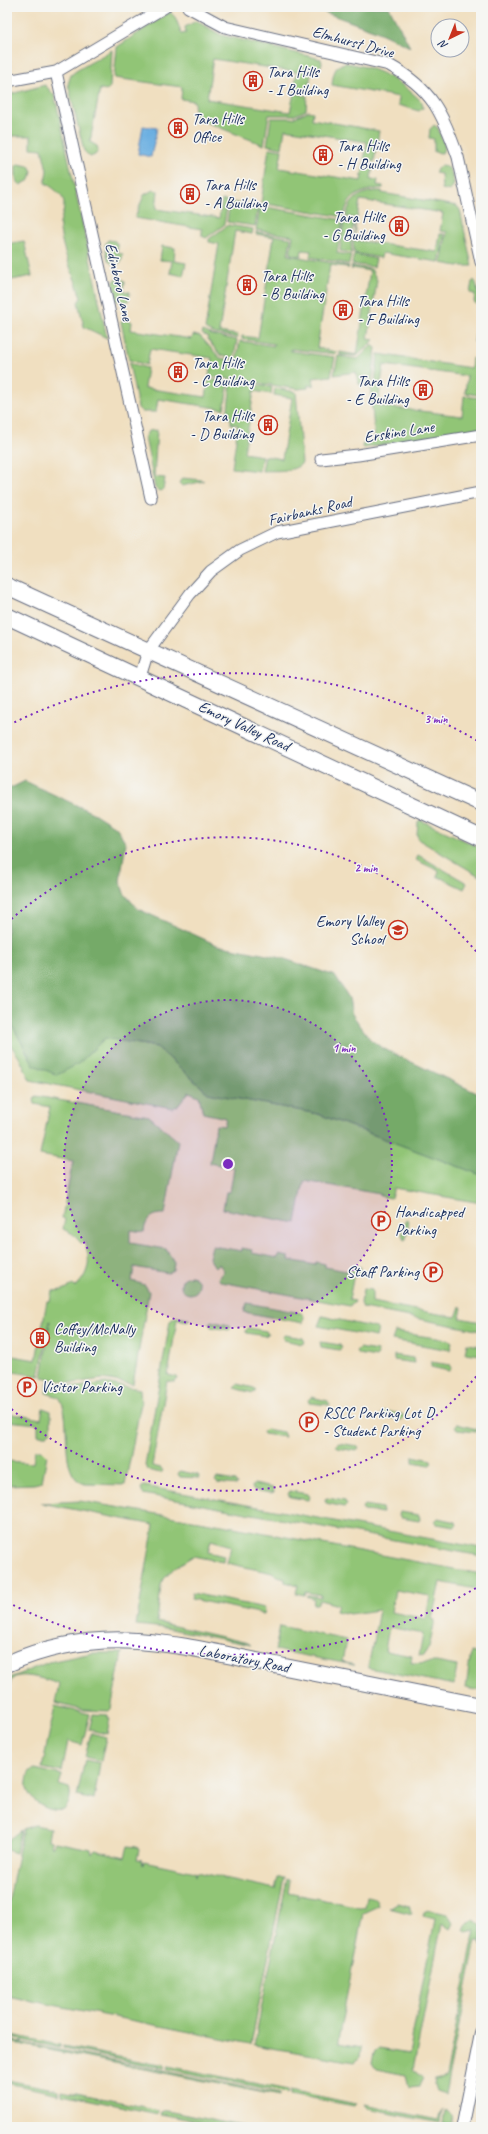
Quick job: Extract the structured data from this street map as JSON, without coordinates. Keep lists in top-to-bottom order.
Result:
{
  "streets": {
    "main road": ["Emory Valley Road", "Laboratory Road"],
    "street": [
      "Elmhurst Drive",
      "Edinboro Lane",
      "Erskine Lane",
      "Fairbanks Road"
    ]
  },
  "crossings": [
    ["Fairbanks Road", "Emory Valley Road"]
  ],
  "places": {
    "building": [
      "Tara Hills - I Building",
      "Tara Hills Office",
      "Tara Hills - H Building",
      "Tara Hills - A Building",
      "Tara Hills - G Building",
      "Tara Hills - B Building",
      "Tara Hills - F Building",
      "Tara Hills - C Building",
      "Tara Hills - E Building",
      "Tara Hills - D Building",
      "Coffey/McNally Building"
    ],
    "school or university": ["Emory Valley School"],
    "parking": [
      "Handicapped Parking",
      "Staff Parking",
      "Visitor Parking",
      "RSCC Parking Lot D - Student Parking"
    ]
  },
  "north": "bottom left",
  "rings": ["3 min", "2 min", "1 min"]
}
